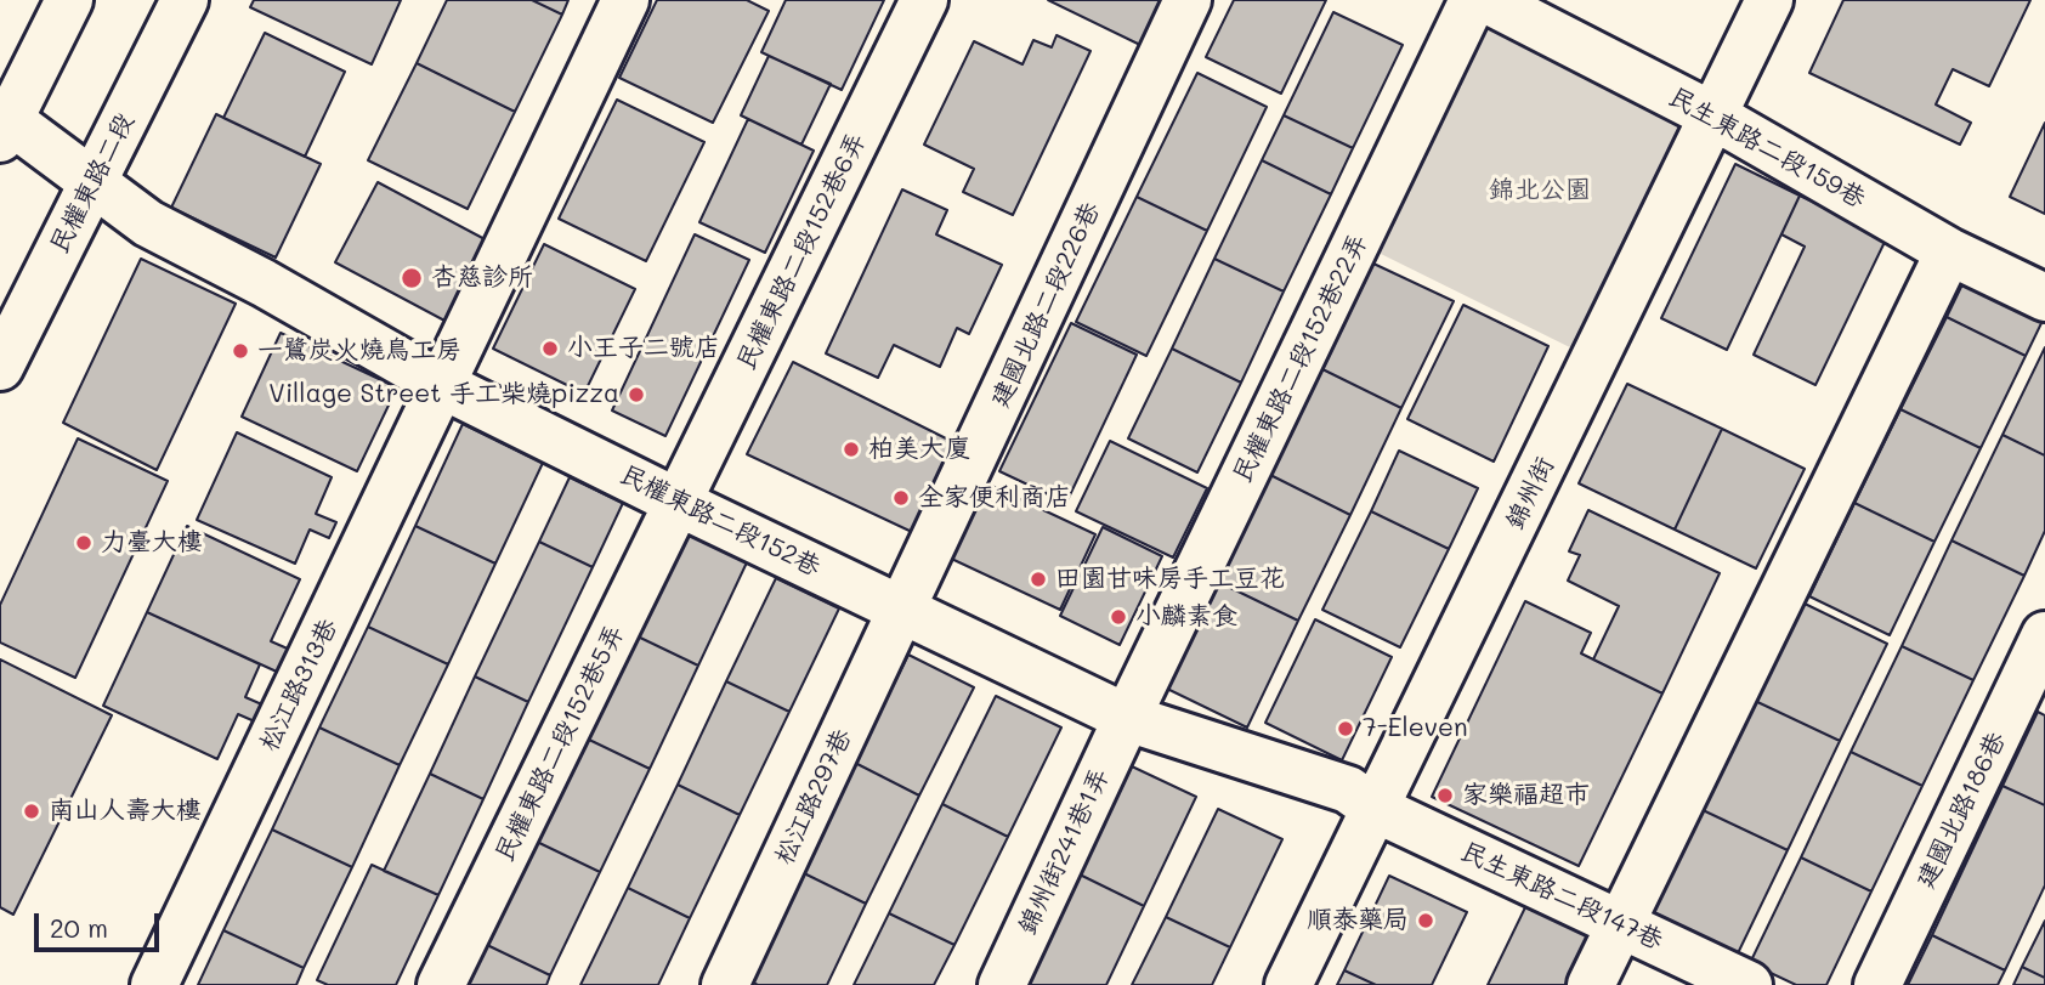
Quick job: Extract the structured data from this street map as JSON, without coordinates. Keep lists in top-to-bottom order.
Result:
{
  "streets": {
    "street": [
      "民生東路二段159巷",
      "民權東路二段",
      "民權東路二段152巷6弄",
      "建國北路二段226巷",
      "民權東路二段152巷22弄",
      "錦州街",
      "民權東路二段152巷",
      "松江路313巷",
      "民權東路二段152巷5弄",
      "松江路297巷",
      "建國北路186巷",
      "錦州街241巷1弄",
      "民生東路二段147巷"
    ]
  },
  "crossings": [
    ["民生東路二段159巷", "錦州街"],
    ["民權東路二段", "民權東路二段152巷"],
    ["民權東路二段152巷6弄", "民權東路二段152巷"],
    ["民權東路二段152巷6弄", "民權東路二段152巷5弄"],
    ["建國北路二段226巷", "民權東路二段152巷"],
    ["建國北路二段226巷", "松江路297巷"],
    ["民權東路二段152巷22弄", "民權東路二段152巷"],
    ["民權東路二段152巷22弄", "錦州街241巷1弄"],
    ["錦州街", "民權東路二段152巷"],
    ["錦州街", "民生東路二段147巷"],
    ["民權東路二段152巷", "松江路313巷"],
    ["民權東路二段152巷", "民權東路二段152巷5弄"],
    ["民權東路二段152巷", "松江路297巷"],
    ["民權東路二段152巷", "錦州街241巷1弄"],
    ["民權東路二段152巷", "民生東路二段147巷"]
  ],
  "parks": ["錦北公園"],
  "places": [
    "杏慈診所",
    "小王子二號店",
    "一鷺炭火燒鳥工房",
    "Village Street 手工柴燒pizza",
    "柏美大廈",
    "全家便利商店",
    "力臺大樓",
    "田園甘味房手工豆花",
    "小麟素食",
    "7-Eleven",
    "家樂福超市",
    "南山人壽大樓",
    "順泰藥局"
  ],
  "scale_bar": "20 m"
}
